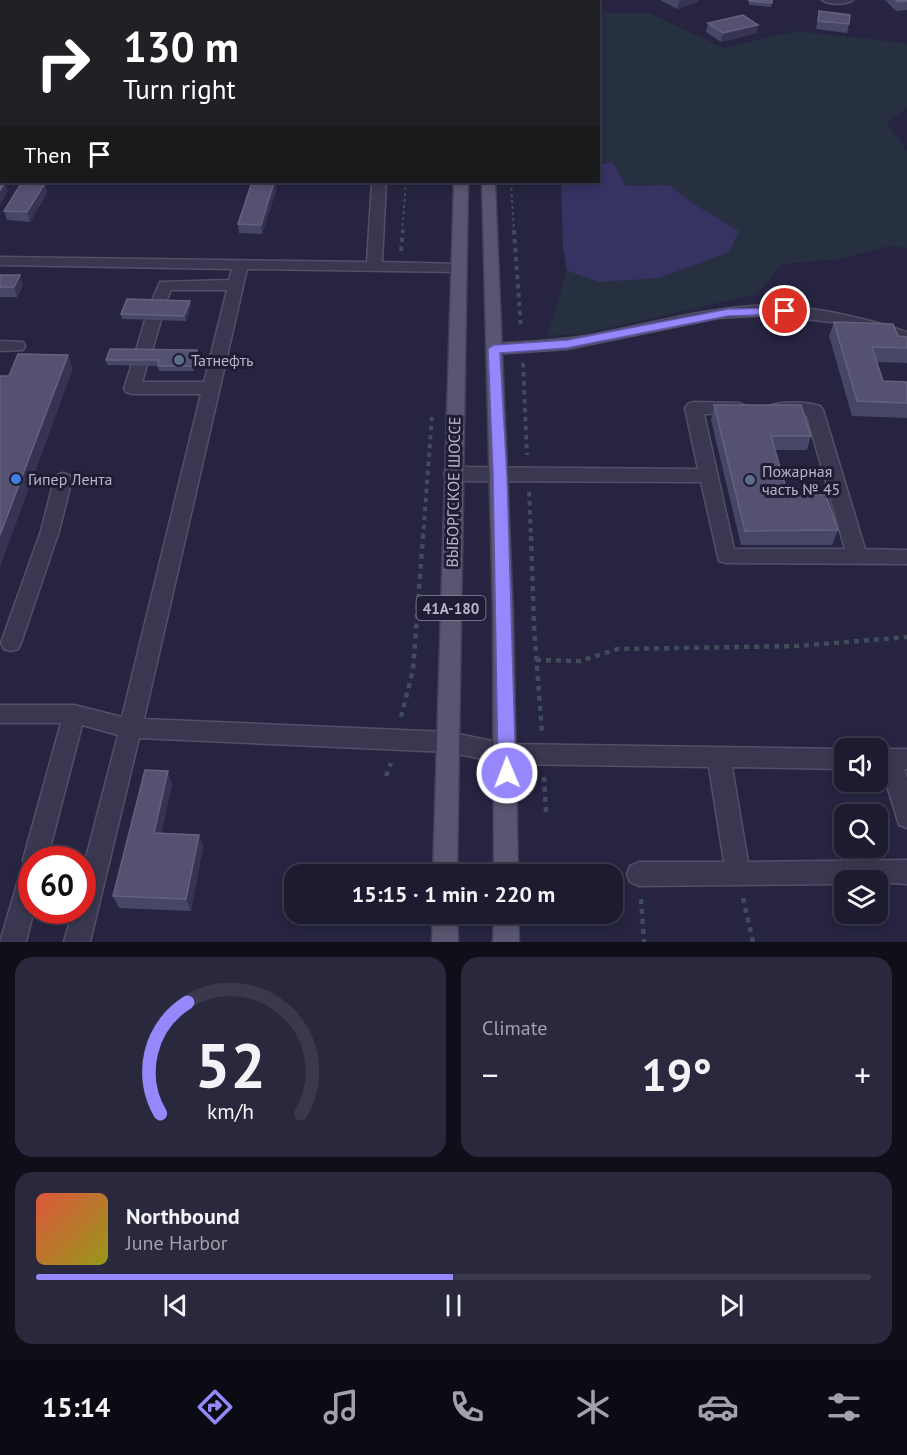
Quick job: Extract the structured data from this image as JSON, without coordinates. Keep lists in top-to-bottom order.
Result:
{
  "streets": {
    "main road": ["ВЫБОРГСКОЕ ШОССЕ", "41А-180"]
  },
  "places": ["Татнефть", "Гипер Лента", "Пожарная часть № 45"],
  "page": {
    "turn": ["130 m", "Turn right"],
    "then": "Then",
    "limit": "60",
    "trip": "15:15 · 1 min · 220 m",
    "tile": "Climate",
    "heat": ["−", "19°", "+"],
    "song": ["Northbound", "June Harbor"],
    "tabs": "15:14",
    "gauge": ["52", "km/h"]
  }
}
